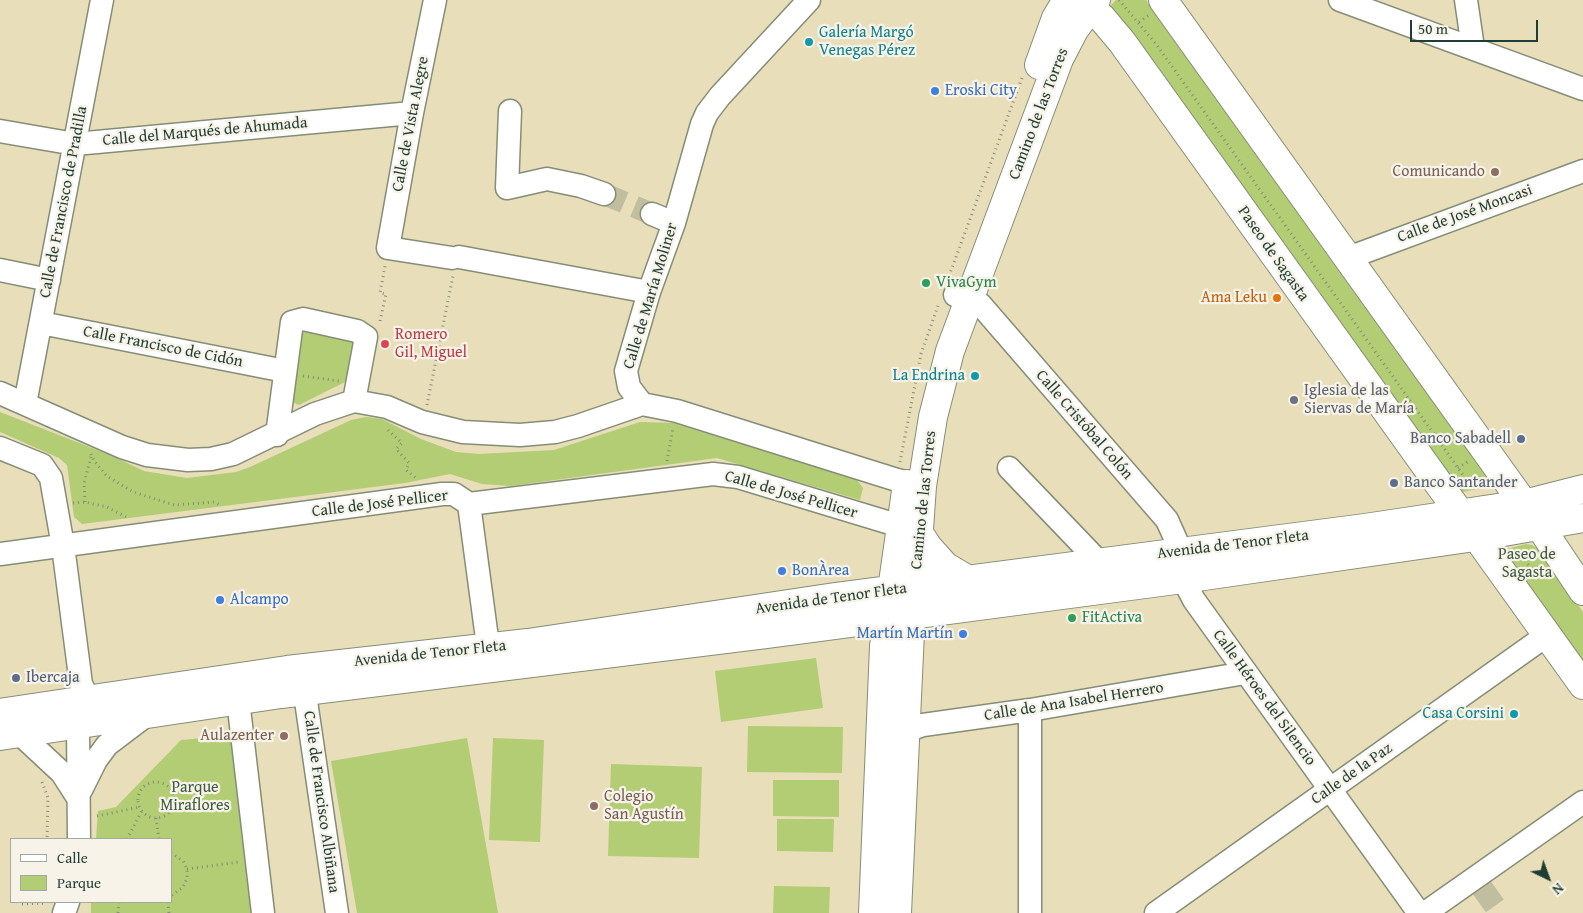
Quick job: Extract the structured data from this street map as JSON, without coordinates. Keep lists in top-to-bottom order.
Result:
{
  "streets": {
    "main road": ["Camino de las Torres", "Paseo de Sagasta", "Avenida de Tenor Fleta"],
    "street": [
      "Calle de Vista Alegre",
      "Calle del Marqués de Ahumada",
      "Calle de Francisco de Pradilla",
      "Calle de José Moncasi",
      "Calle de María Moliner",
      "Calle Francisco de Cidón",
      "Calle Cristóbal Colón",
      "Calle de José Pellicer",
      "Calle Héroes del Silencio",
      "Calle de Ana Isabel Herrero",
      "Calle de la Paz",
      "Calle de Francisco Albiñana"
    ]
  },
  "crossings": [
    ["Camino de las Torres", "Paseo de Sagasta"],
    ["Camino de las Torres", "Calle Cristóbal Colón"],
    ["Camino de las Torres", "Calle de José Pellicer"],
    ["Camino de las Torres", "Avenida de Tenor Fleta"],
    ["Camino de las Torres", "Calle de Ana Isabel Herrero"],
    ["Calle de Vista Alegre", "Calle del Marqués de Ahumada"],
    ["Calle del Marqués de Ahumada", "Calle de Francisco de Pradilla"],
    ["Calle de Francisco de Pradilla", "Calle Francisco de Cidón"],
    ["Paseo de Sagasta", "Avenida de Tenor Fleta"],
    ["Paseo de Sagasta", "Calle de la Paz"],
    ["Calle Cristóbal Colón", "Avenida de Tenor Fleta"],
    ["Calle Cristóbal Colón", "Calle Héroes del Silencio"],
    ["Avenida de Tenor Fleta", "Calle Héroes del Silencio"],
    ["Avenida de Tenor Fleta", "Calle de Francisco Albiñana"],
    ["Calle Héroes del Silencio", "Calle de Ana Isabel Herrero"],
    ["Calle Héroes del Silencio", "Calle de la Paz"]
  ],
  "parks": ["Paseo de Sagasta", "Parque Miraflores"],
  "places": [
    "Galería Margó Venegas Pérez",
    "Eroski City",
    "Comunicando",
    "VivaGym",
    "Ama Leku",
    "Romero Gil, Miguel",
    "La Endrina",
    "Iglesia de las Siervas de María",
    "Banco Sabadell",
    "Banco Santander",
    "BonÀrea",
    "Alcampo",
    "FitActiva",
    "Martín Martín",
    "Ibercaja",
    "Casa Corsini",
    "Aulazenter",
    "Colegio San Agustín"
  ],
  "legend": ["Calle", "Parque"],
  "scale_bar": "50 m",
  "north": "bottom right"
}
